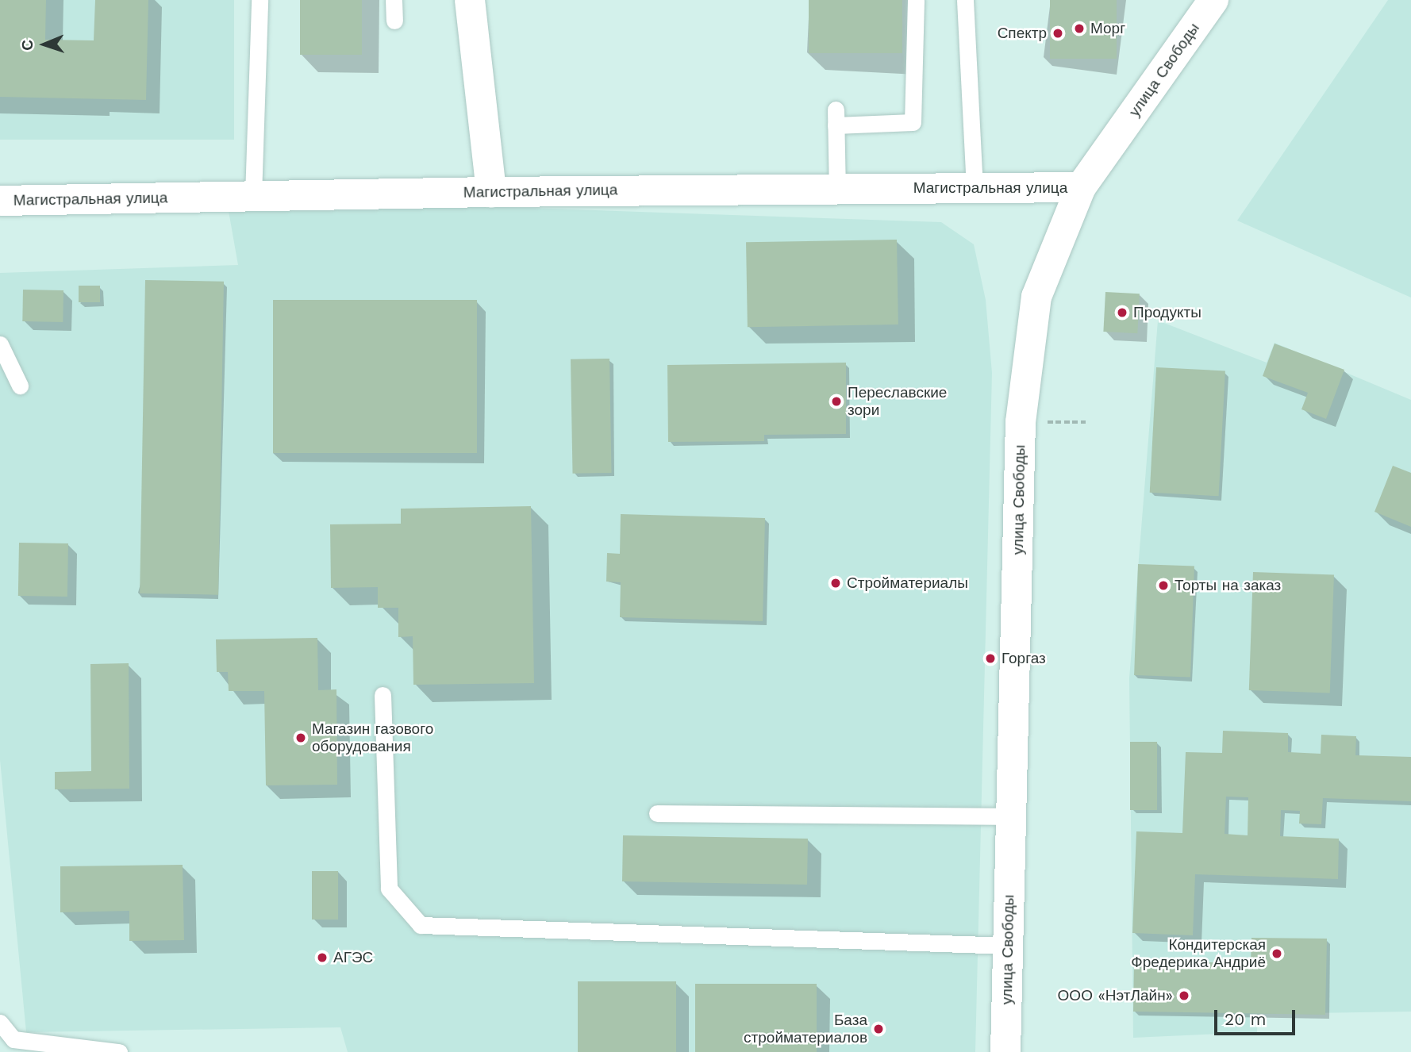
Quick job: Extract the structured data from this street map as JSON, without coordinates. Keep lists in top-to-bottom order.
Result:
{
  "streets": {
    "main road": ["улица Свободы", "Магистральная улица"]
  },
  "crossings": [
    ["улица Свободы", "Магистральная улица"]
  ],
  "places": [
    "Морг",
    "Спектр",
    "Продукты",
    "Переславские зори",
    "Стройматериалы",
    "Торты на заказ",
    "Горгаз",
    "Магазин газового оборудования",
    "Кондитерская Фредерика Андриё",
    "АГЭС",
    "ООО «НэтЛайн»",
    "База стройматериалов"
  ],
  "scale_bar": "20 m",
  "north": "left"
}
